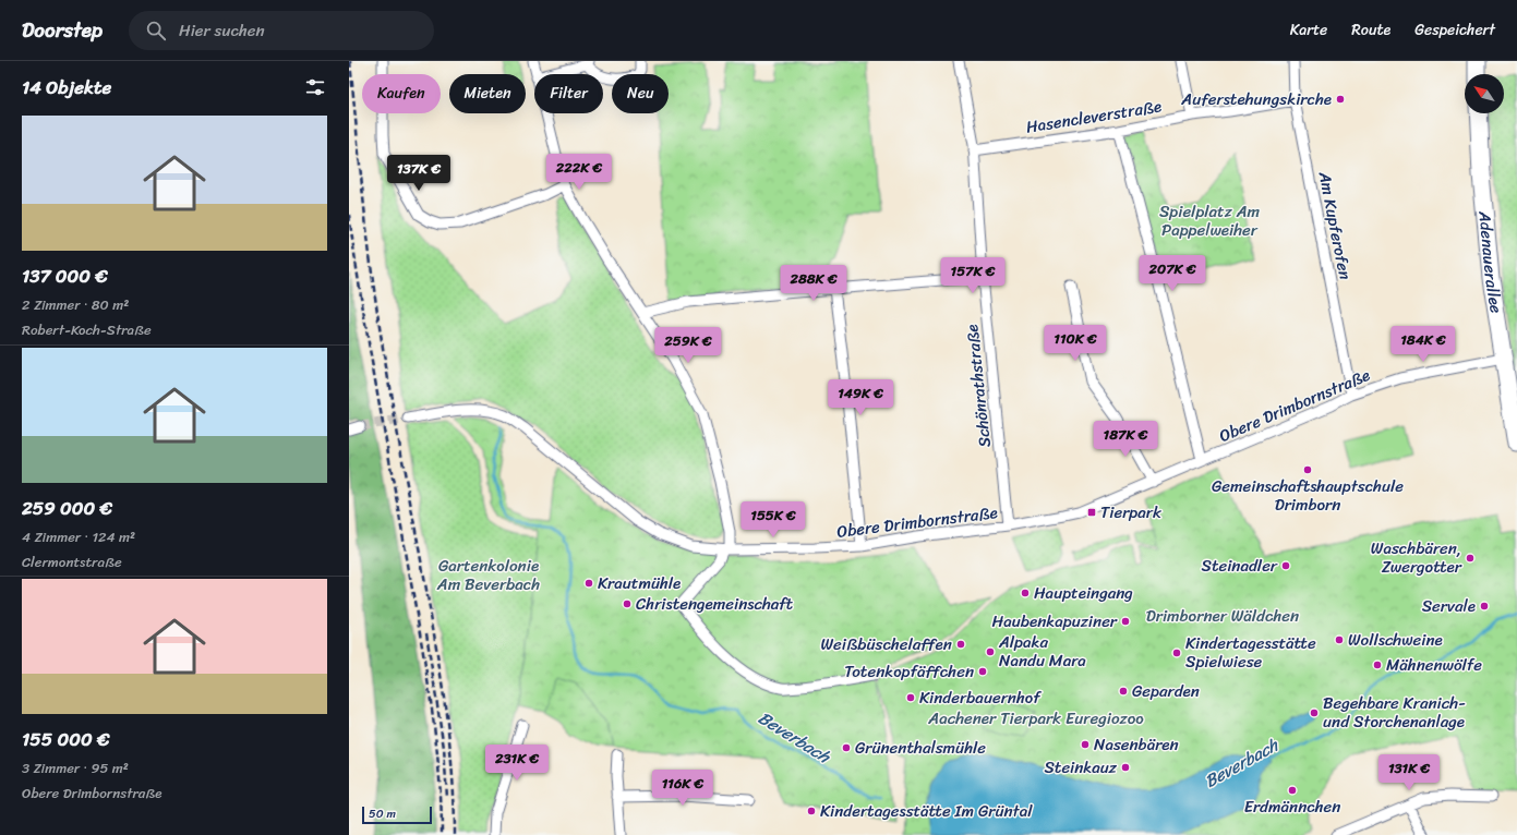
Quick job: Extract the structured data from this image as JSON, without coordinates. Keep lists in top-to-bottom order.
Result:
{
  "streets": {
    "main road": ["Adenauerallee"],
    "street": [
      "Hasencleverstraße",
      "Am Kupferofen",
      "Schönrathstraße",
      "Obere Drimbornstraße"
    ]
  },
  "crossings": [
    ["Hasencleverstraße", "Am Kupferofen"],
    ["Hasencleverstraße", "Schönrathstraße"],
    ["Am Kupferofen", "Obere Drimbornstraße"],
    ["Adenauerallee", "Obere Drimbornstraße"],
    ["Schönrathstraße", "Obere Drimbornstraße"]
  ],
  "water": ["Beverbach"],
  "parks": [
    "Spielplatz Am Pappelweiher",
    "Gartenkolonie Am Beverbach",
    "Drimborner Wäldchen",
    "Aachener Tierpark Euregiozoo"
  ],
  "places": {
    "other": [
      "Auferstehungskirche",
      "Gemeinschaftshauptschule Drimborn",
      "Waschbären, Zwergotter",
      "Steinadler",
      "Krautmühle",
      "Haupteingang",
      "Christengemeinschaft",
      "Servale",
      "Haubenkapuziner",
      "Wollschweine",
      "Weißbüschelaffen",
      "Alpaka Nandu Mara",
      "Kindertagesstätte Spielwiese",
      "Mähnenwölfe",
      "Totenkopfäffchen",
      "Geparden",
      "Kinderbauernhof",
      "Begehbare Kranich- und Storchenanlage",
      "Nasenbären",
      "Grünenthalsmühle",
      "Steinkauz",
      "Erdmännchen",
      "Kindertagesstätte Im Grüntal"
    ],
    "transit": ["Tierpark"]
  },
  "scale_bar": "50 m",
  "north": "top left",
  "page": {
    "header": "Doorstep",
    "search": "Hier suchen",
    "nav": ["Karte", "Route", "Gespeichert"],
    "heading": "14 Objekte",
    "chip": [
      "Kaufen",
      "Mieten",
      "Filter",
      "Neu"
    ],
    "list": [
      {
        "name": "137 000 €",
        "note": "2 Zimmer · 80 m² · Robert-Koch-Straße"
      },
      {
        "name": "259 000 €",
        "note": "4 Zimmer · 124 m² · Clermontstraße"
      },
      {
        "name": "155 000 €",
        "note": "3 Zimmer · 95 m² · Obere Drimbornstraße"
      }
    ],
    "price": [
      "222K €",
      "137K €",
      "207K €",
      "157K €",
      "288K €",
      "110K €",
      "184K €",
      "259K €",
      "149K €",
      "187K €",
      "155K €",
      "231K €",
      "131K €",
      "116K €"
    ],
    "scale": "50 m"
  }
}
